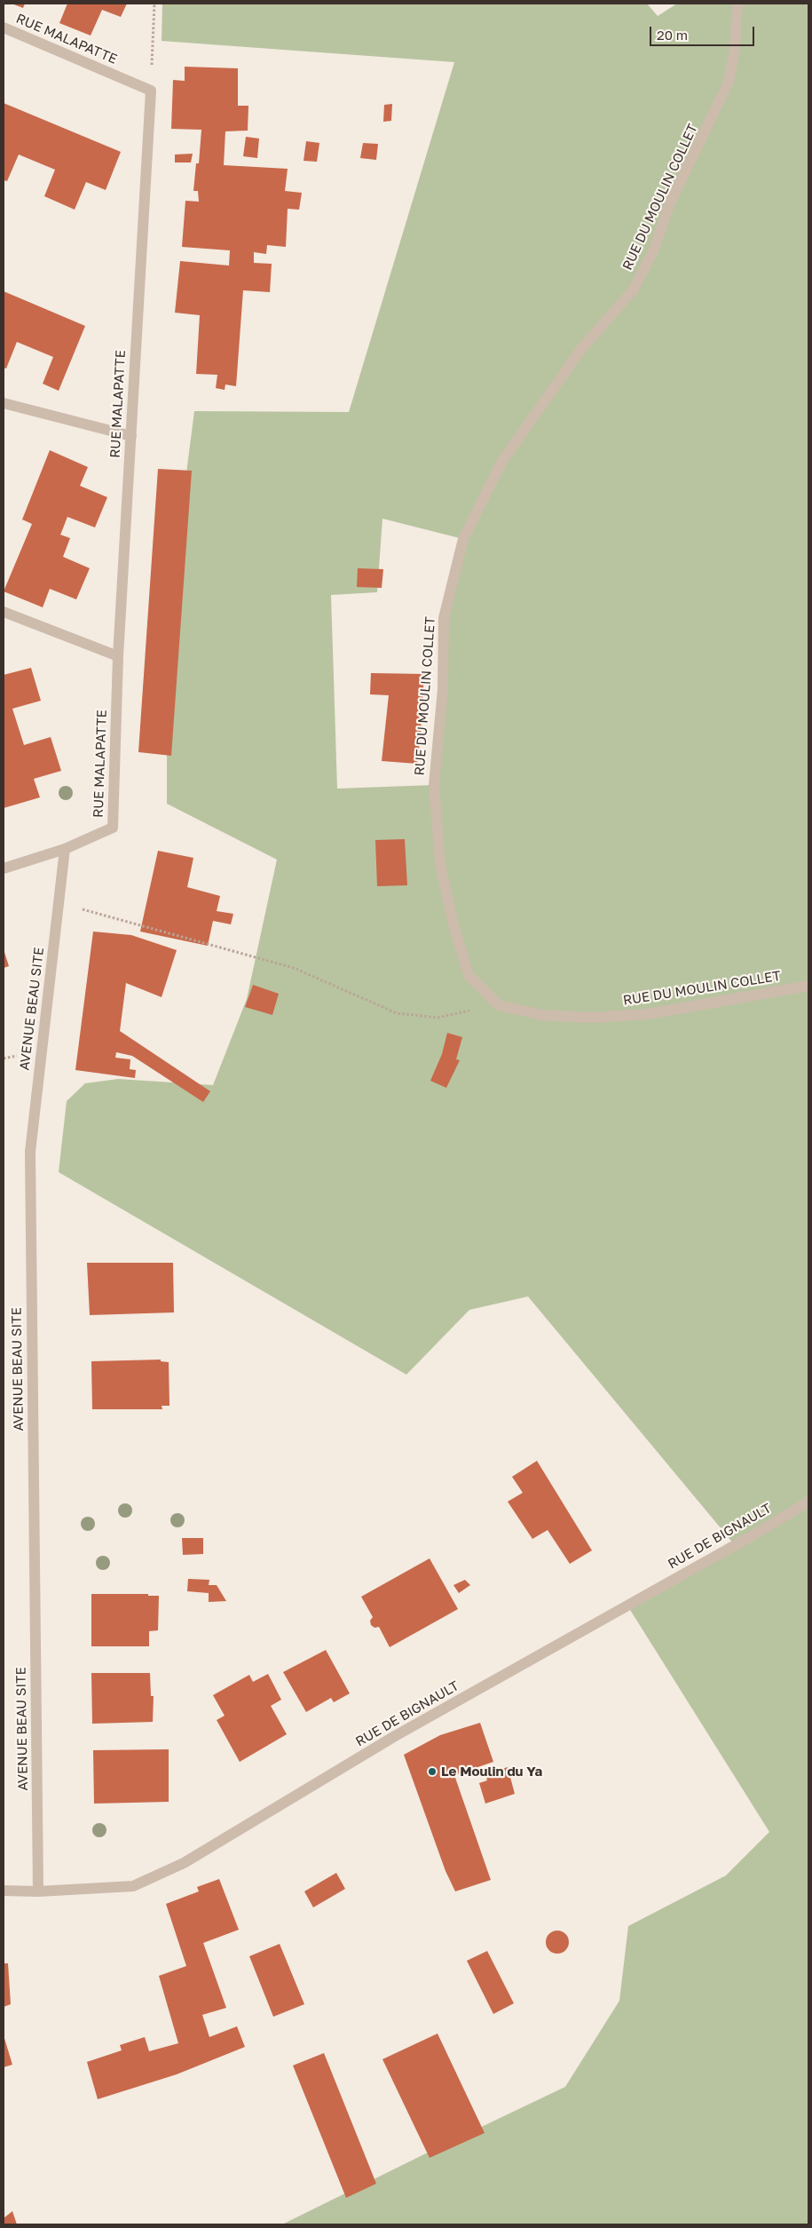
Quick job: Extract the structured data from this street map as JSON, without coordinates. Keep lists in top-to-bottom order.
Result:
{
  "streets": {
    "street": [
      "RUE MALAPATTE",
      "RUE DU MOULIN COLLET",
      "AVENUE BEAU SITE",
      "RUE DE BIGNAULT"
    ]
  },
  "crossings": [
    ["RUE MALAPATTE", "AVENUE BEAU SITE"],
    ["AVENUE BEAU SITE", "RUE DE BIGNAULT"]
  ],
  "places": ["Le Moulin du Ya"],
  "scale_bar": "20 m"
}
